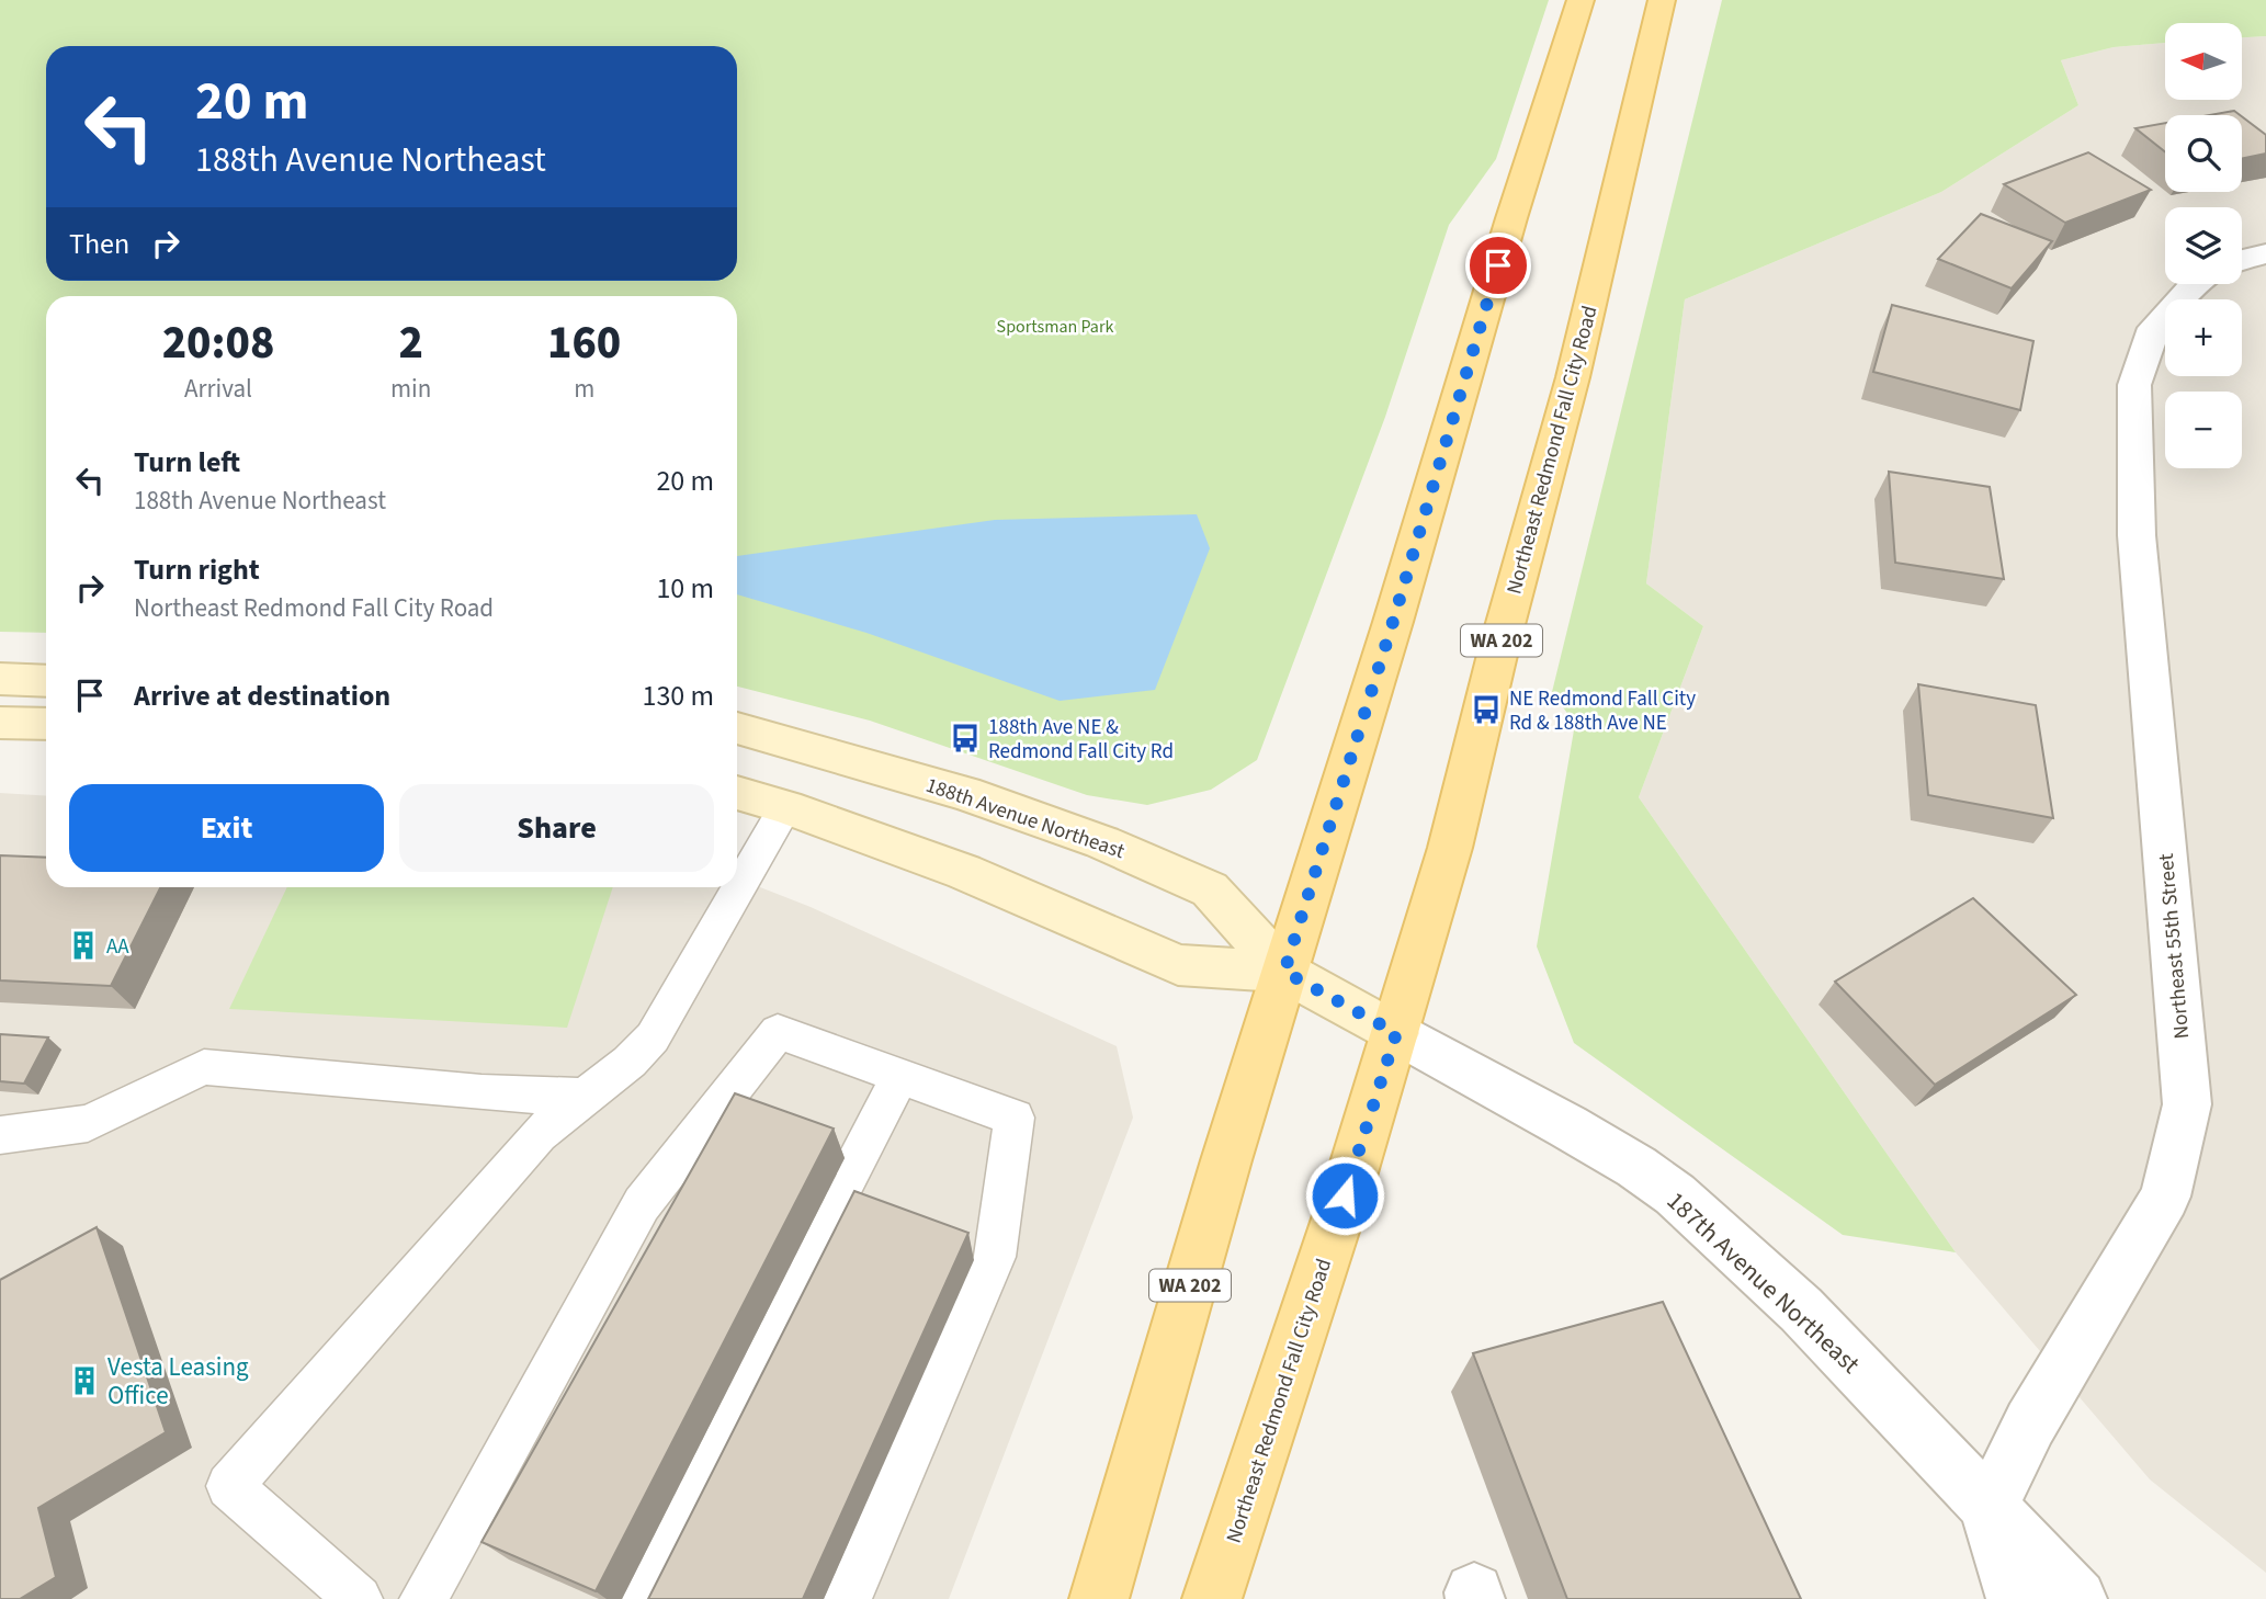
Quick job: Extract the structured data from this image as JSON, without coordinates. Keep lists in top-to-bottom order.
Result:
{
  "streets": {
    "main road": ["Northeast Redmond Fall City Road", "WA 202"],
    "street": ["188th Avenue Northeast", "Northeast 55th Street", "187th Avenue Northeast"]
  },
  "crossings": [
    ["Northeast Redmond Fall City Road", "188th Avenue Northeast"],
    ["Northeast Redmond Fall City Road", "187th Avenue Northeast"],
    ["WA 202", "188th Avenue Northeast"],
    ["188th Avenue Northeast", "187th Avenue Northeast"],
    ["Northeast 55th Street", "187th Avenue Northeast"]
  ],
  "parks": ["Sportsman Park"],
  "places": {
    "bus stop": ["NE Redmond Fall City Rd & 188th Ave NE", "188th Ave NE & Redmond Fall City Rd"],
    "building": ["AA", "Vesta Leasing Office"]
  },
  "north": "left",
  "page": {
    "map_buttons": ["+", "−"],
    "turn": ["20 m", "188th Avenue Northeast"],
    "then": "Then",
    "eta": [
      "20:08",
      "Arrival",
      "2",
      "min",
      "160",
      "m"
    ],
    "list": [
      {
        "name": "Turn left",
        "note": "188th Avenue Northeast",
        "value": "20 m"
      },
      {
        "name": "Turn right",
        "note": "Northeast Redmond Fall City Road",
        "value": "10 m"
      },
      {
        "name": "Arrive at destination",
        "value": "130 m"
      }
    ],
    "buttons": ["Exit", "Share"]
  }
}
